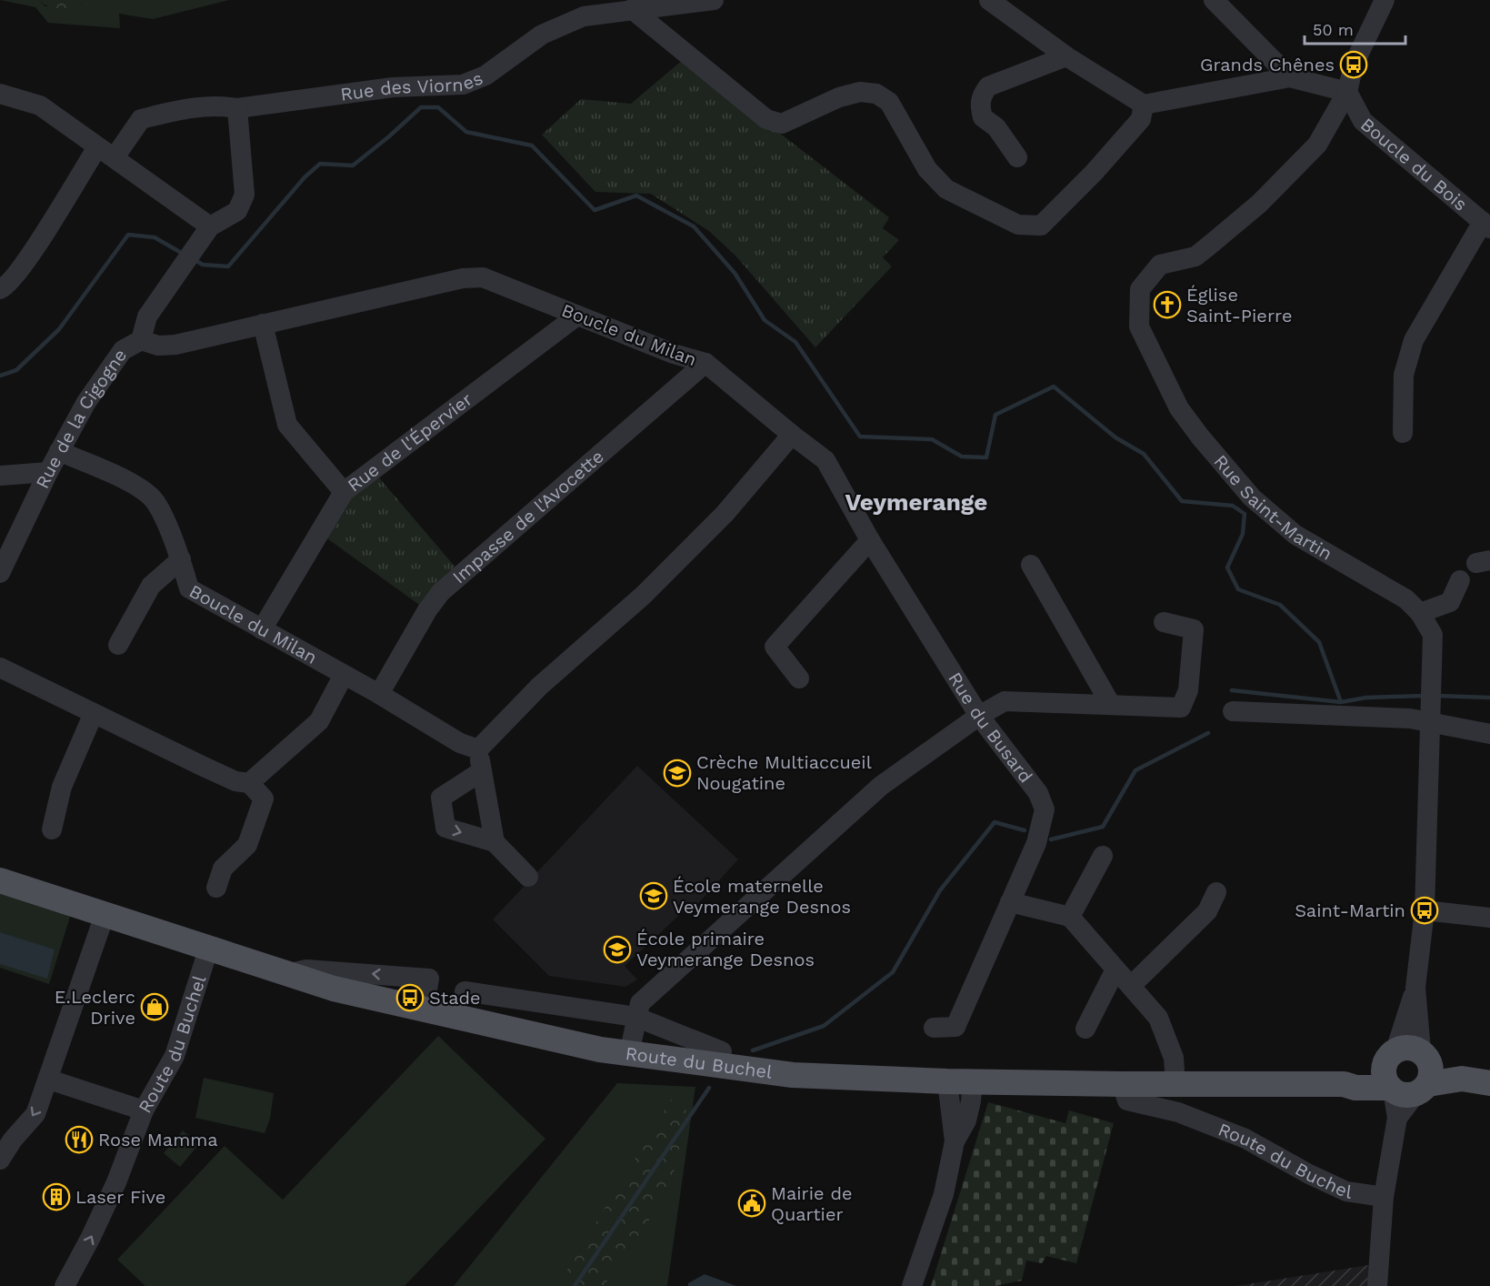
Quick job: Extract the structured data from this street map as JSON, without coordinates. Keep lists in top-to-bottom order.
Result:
{
  "streets": {
    "main road": ["Route du Buchel"],
    "street": [
      "Rue des Viornes",
      "Boucle du Bois",
      "Boucle du Milan",
      "Rue de la Cigogne",
      "Rue de l'Épervier",
      "Rue Saint-Martin",
      "Impasse de l'Avocette",
      "Rue du Busard"
    ]
  },
  "crossings": [
    ["Rue des Viornes", "Rue de la Cigogne"],
    ["Boucle du Bois", "Rue Saint-Martin"],
    ["Boucle du Milan", "Rue de la Cigogne"],
    ["Boucle du Milan", "Rue de l'Épervier"],
    ["Boucle du Milan", "Impasse de l'Avocette"],
    ["Boucle du Milan", "Rue du Busard"],
    ["Rue Saint-Martin", "Route du Buchel"]
  ],
  "districts": ["Veymerange"],
  "places": {
    "bus stop": ["Grands Chênes", "Saint-Martin", "Stade"],
    "church": ["Église Saint-Pierre"],
    "school or university": ["Crèche Multiaccueil Nougatine", "École maternelle Veymerange Desnos", "École primaire Veymerange Desnos"],
    "shop": ["E.Leclerc Drive"],
    "restaurant": ["Rose Mamma"],
    "building": ["Laser Five"],
    "public building": ["Mairie de Quartier"]
  },
  "scale_bar": "50 m"
}
